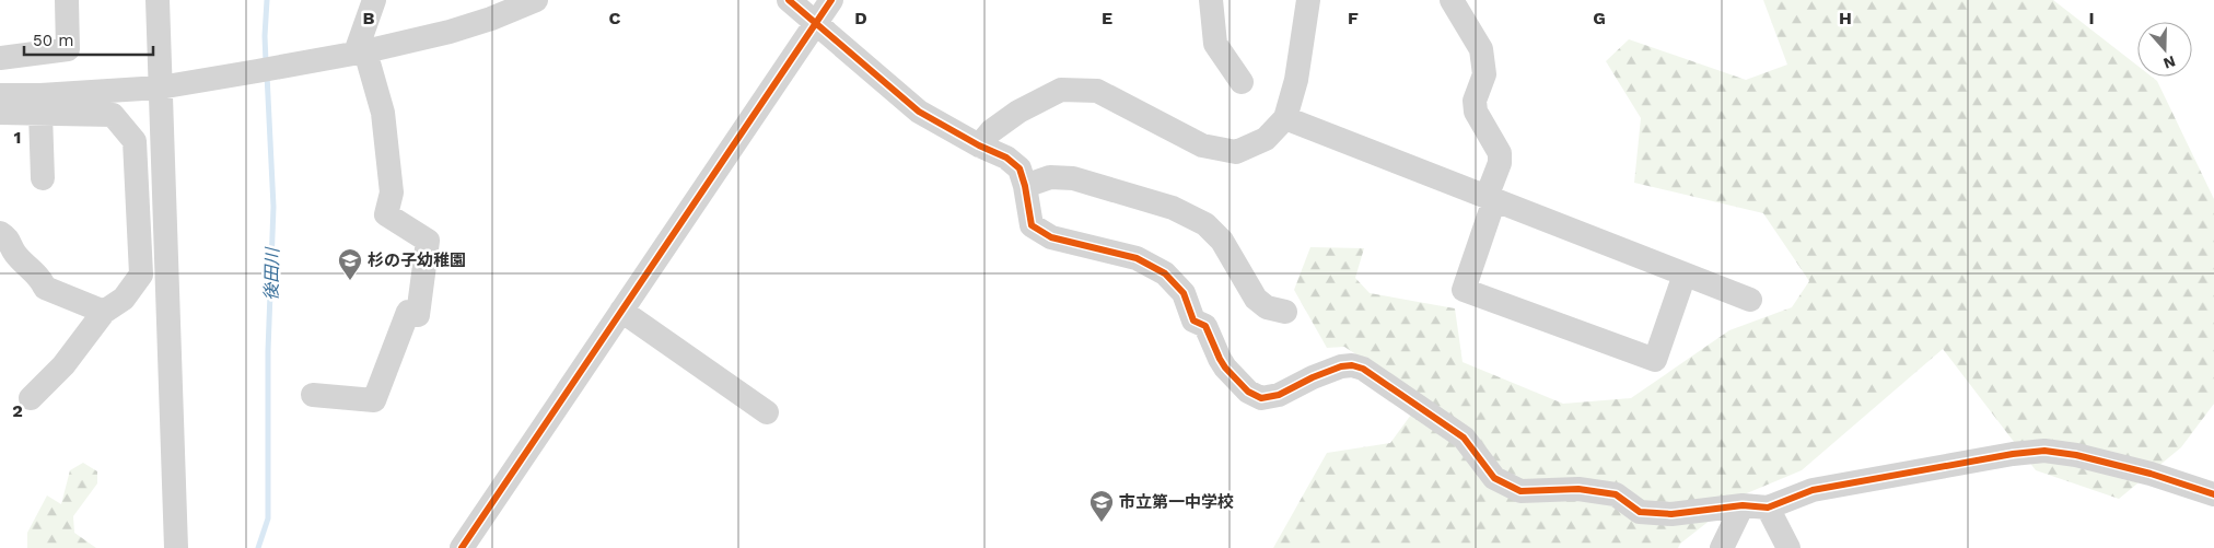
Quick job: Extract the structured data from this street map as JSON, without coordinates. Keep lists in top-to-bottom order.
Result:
{
  "water": ["後田川"],
  "places": {
    "school or university": ["杉の子幼稚園", "市立第一中学校"]
  },
  "scale_bar": "50 m",
  "north": "bottom",
  "grid": {
    "columns": [
      "B",
      "C",
      "D",
      "E",
      "F",
      "G",
      "H",
      "I"
    ],
    "rows": ["1", "2"]
  }
}
